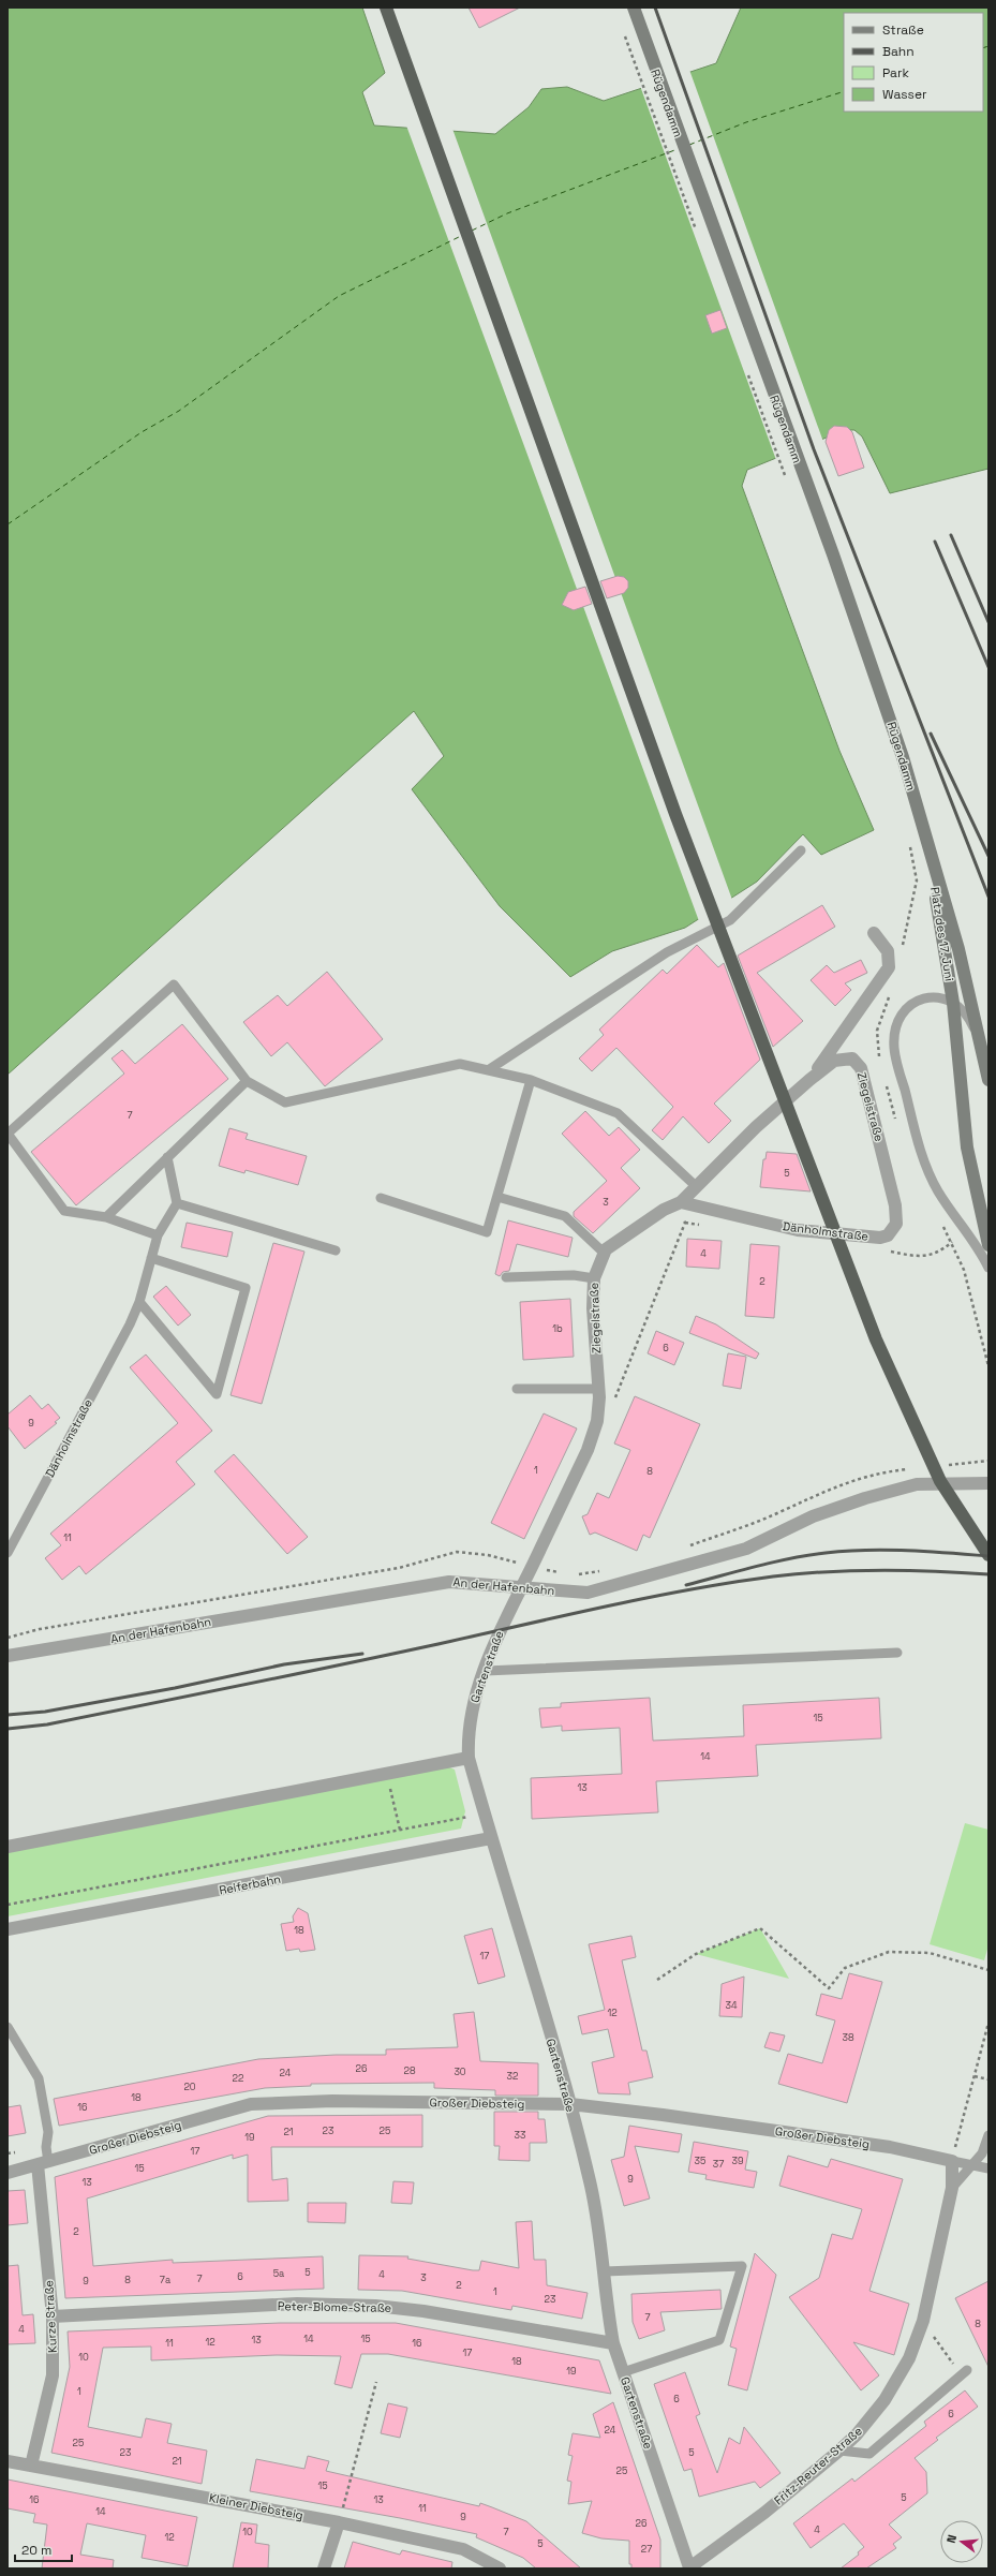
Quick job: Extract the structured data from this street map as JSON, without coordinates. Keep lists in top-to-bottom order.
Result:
{
  "streets": {
    "main road": ["Rügendamm", "Platz des 17. Juni"],
    "street": [
      "Ziegelstraße",
      "Dänholmstraße",
      "An der Hafenbahn",
      "Gartenstraße",
      "Reiferbahn",
      "Großer Diebsteig",
      "Peter-Blome-Straße",
      "Kurze Straße",
      "Fritz-Reuter-Straße",
      "Kleiner Diebsteig"
    ]
  },
  "crossings": [
    ["Rügendamm", "Platz des 17. Juni"],
    ["Ziegelstraße", "Dänholmstraße"],
    ["Ziegelstraße", "An der Hafenbahn"],
    ["Ziegelstraße", "Gartenstraße"],
    ["An der Hafenbahn", "Gartenstraße"],
    ["Gartenstraße", "Reiferbahn"],
    ["Gartenstraße", "Großer Diebsteig"],
    ["Gartenstraße", "Peter-Blome-Straße"],
    ["Gartenstraße", "Fritz-Reuter-Straße"],
    ["Großer Diebsteig", "Kurze Straße"],
    ["Großer Diebsteig", "Fritz-Reuter-Straße"],
    ["Peter-Blome-Straße", "Kurze Straße"],
    ["Kurze Straße", "Kleiner Diebsteig"]
  ],
  "house_numbers": [
    "7",
    "5",
    "3",
    "4",
    "2",
    "1b",
    "6",
    "9",
    "1",
    "8",
    "11",
    "15",
    "14",
    "13",
    "18",
    "17",
    "34",
    "12",
    "38",
    "26",
    "28",
    "30",
    "24",
    "32",
    "22",
    "20",
    "18",
    "16",
    "23",
    "25",
    "21",
    "33",
    "19",
    "17",
    "35",
    "39",
    "37",
    "15",
    "9",
    "13",
    "2",
    "5",
    "5a",
    "4",
    "6",
    "3",
    "7",
    "8",
    "7a",
    "9",
    "2",
    "1",
    "23",
    "7",
    "8",
    "4",
    "14",
    "15",
    "13",
    "12",
    "11",
    "16",
    "17",
    "10",
    "18",
    "19",
    "1",
    "6",
    "6",
    "24",
    "25",
    "23",
    "5",
    "21",
    "25",
    "15",
    "5",
    "16",
    "13",
    "11",
    "14",
    "9",
    "26",
    "4",
    "10",
    "7",
    "12",
    "5",
    "27"
  ],
  "legend": [
    "Straße",
    "Bahn",
    "Park",
    "Wasser"
  ],
  "scale_bar": "20 m",
  "north": "left"
}
